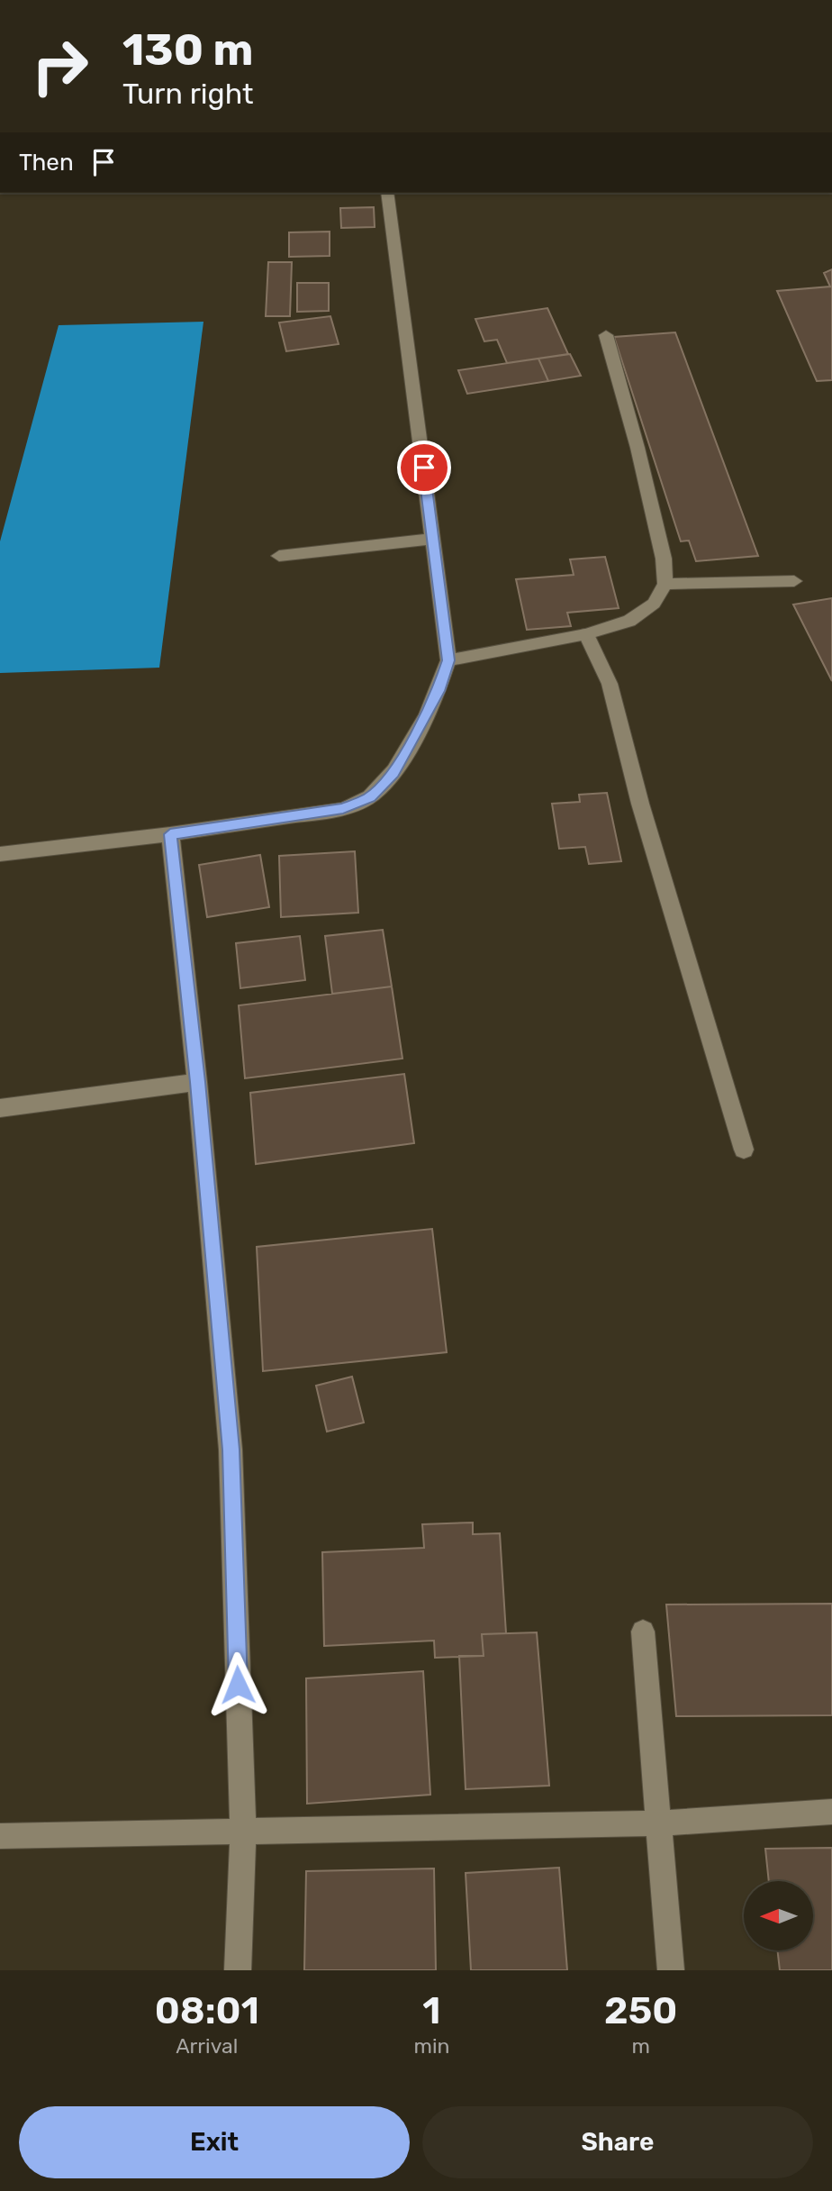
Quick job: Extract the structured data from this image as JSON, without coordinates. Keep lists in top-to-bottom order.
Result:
{
  "north": "left",
  "page": {
    "turn": ["130 m", "Turn right"],
    "then": "Then",
    "eta": [
      "08:01",
      "Arrival",
      "1",
      "min",
      "250",
      "m"
    ],
    "buttons": ["Exit", "Share"]
  }
}
